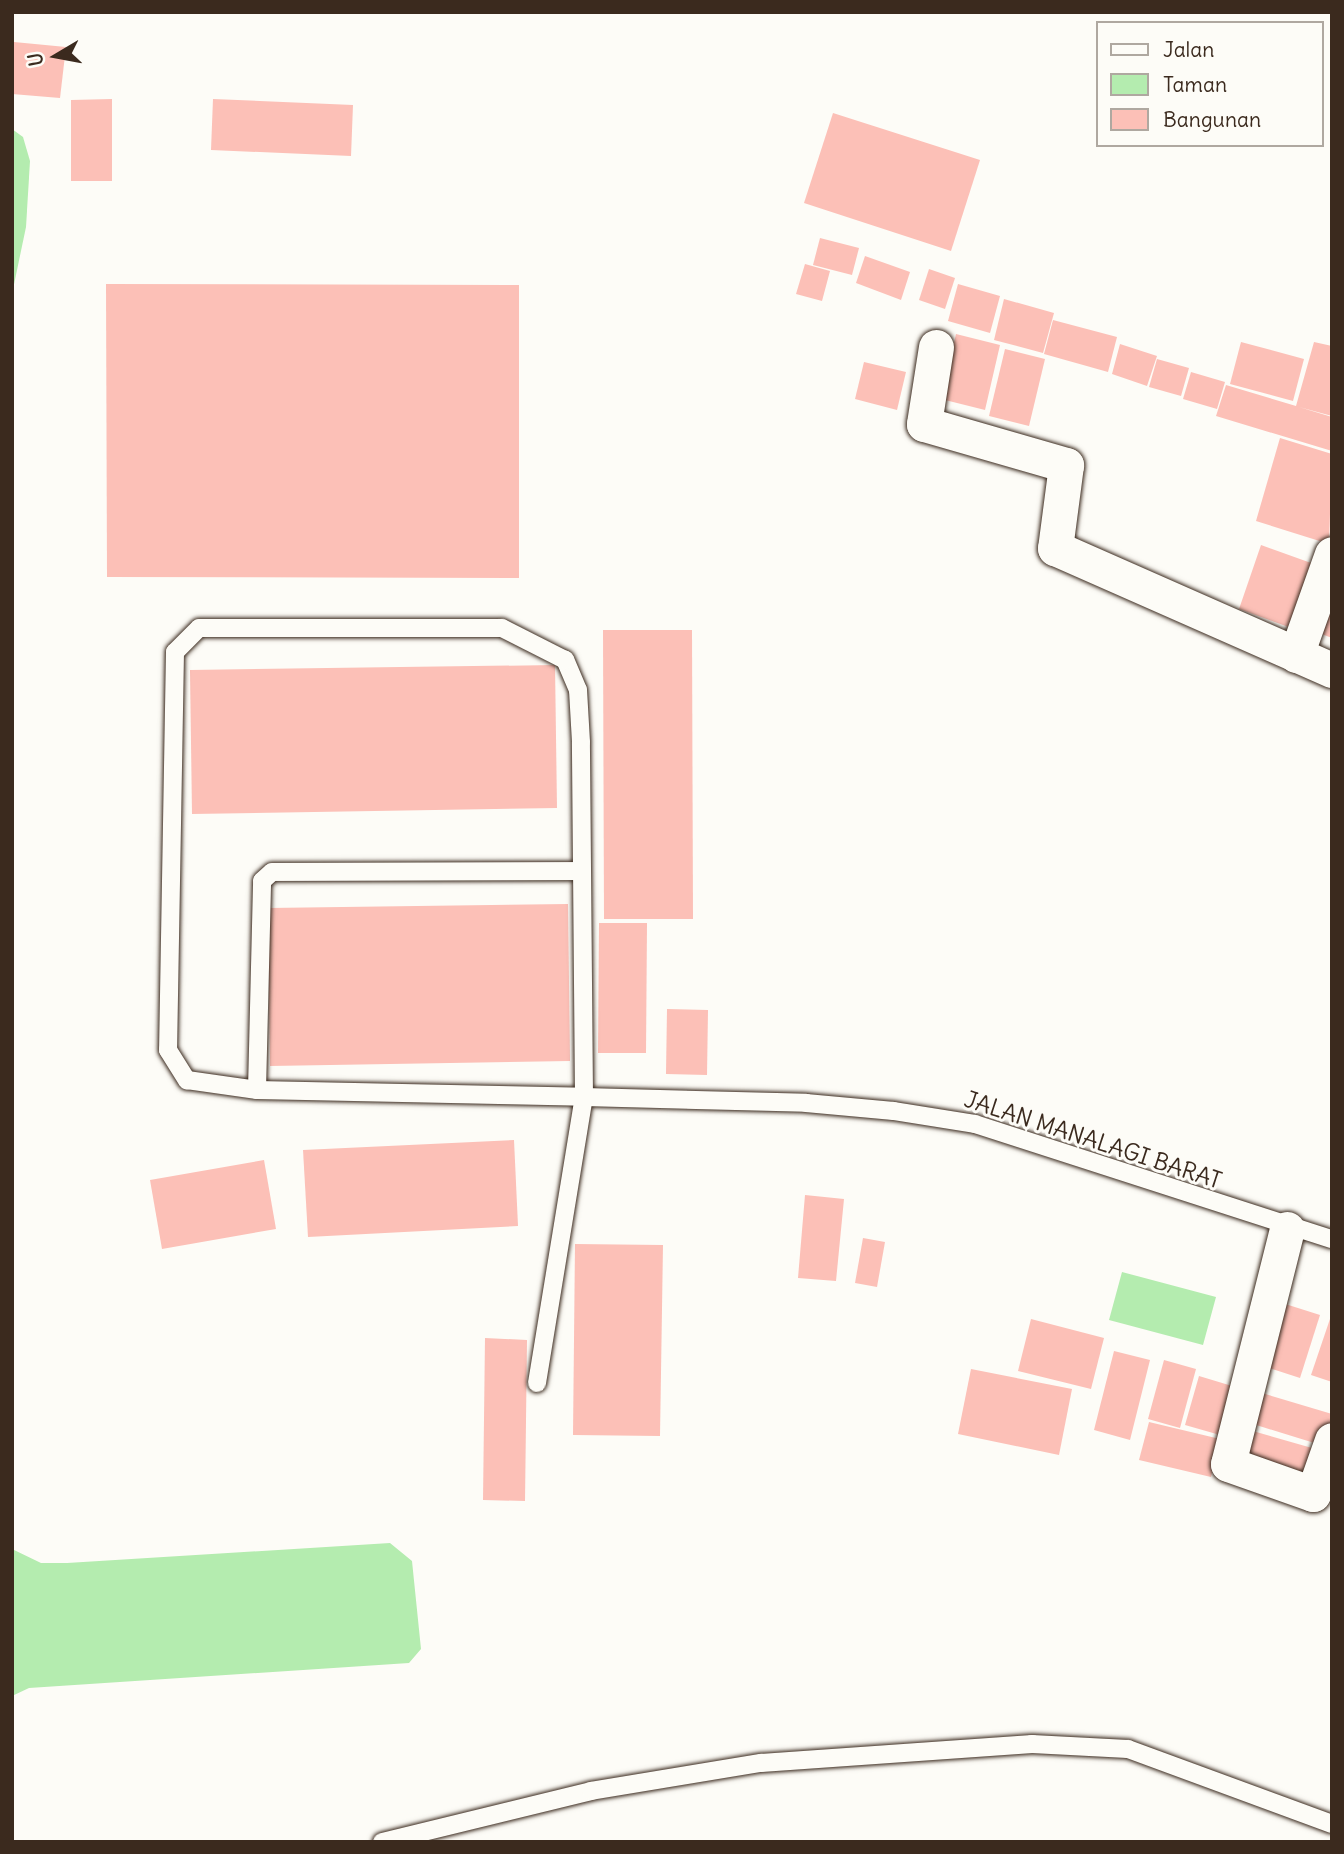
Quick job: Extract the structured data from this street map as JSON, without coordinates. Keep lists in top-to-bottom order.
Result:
{
  "streets": {
    "lane": ["JALAN MANALAGI BARAT"]
  },
  "legend": ["Jalan", "Taman", "Bangunan"],
  "north": "left"
}
